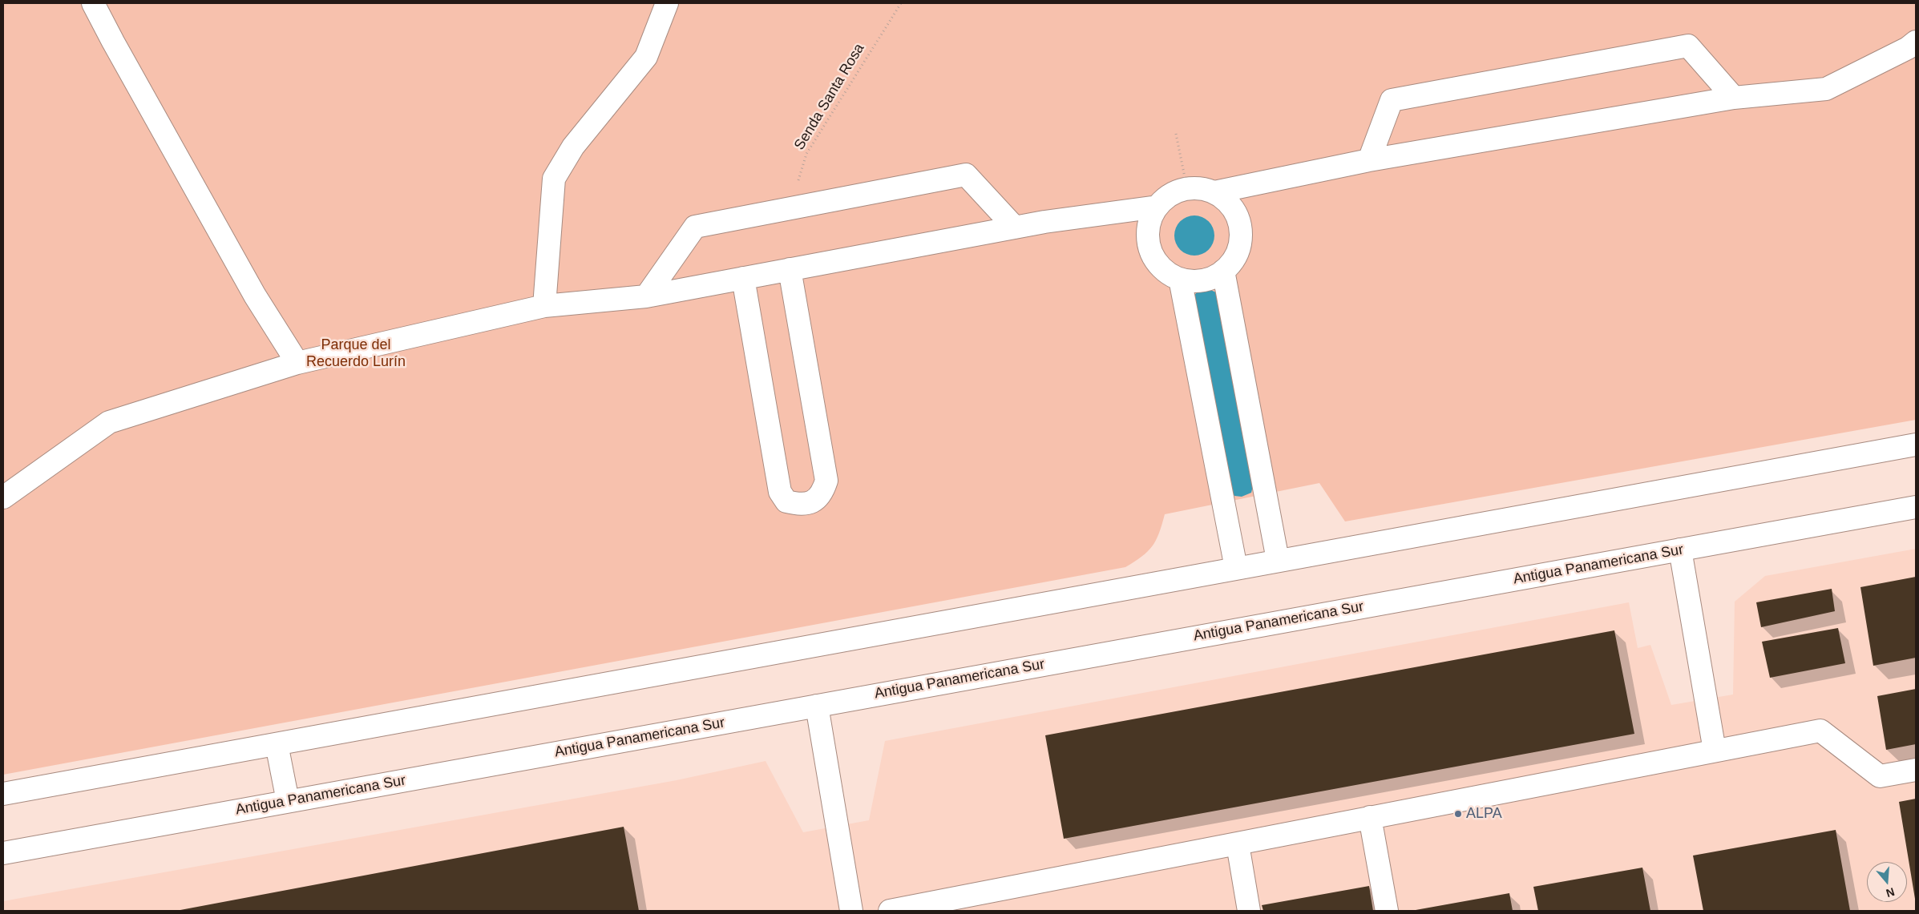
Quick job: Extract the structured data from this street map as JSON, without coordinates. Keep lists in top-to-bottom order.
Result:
{
  "streets": {
    "main road": ["Antigua Panamericana Sur"],
    "path": ["Senda Santa Rosa"]
  },
  "parks": ["Parque del Recuerdo Lurín"],
  "places": ["ALPA"],
  "north": "bottom"
}
